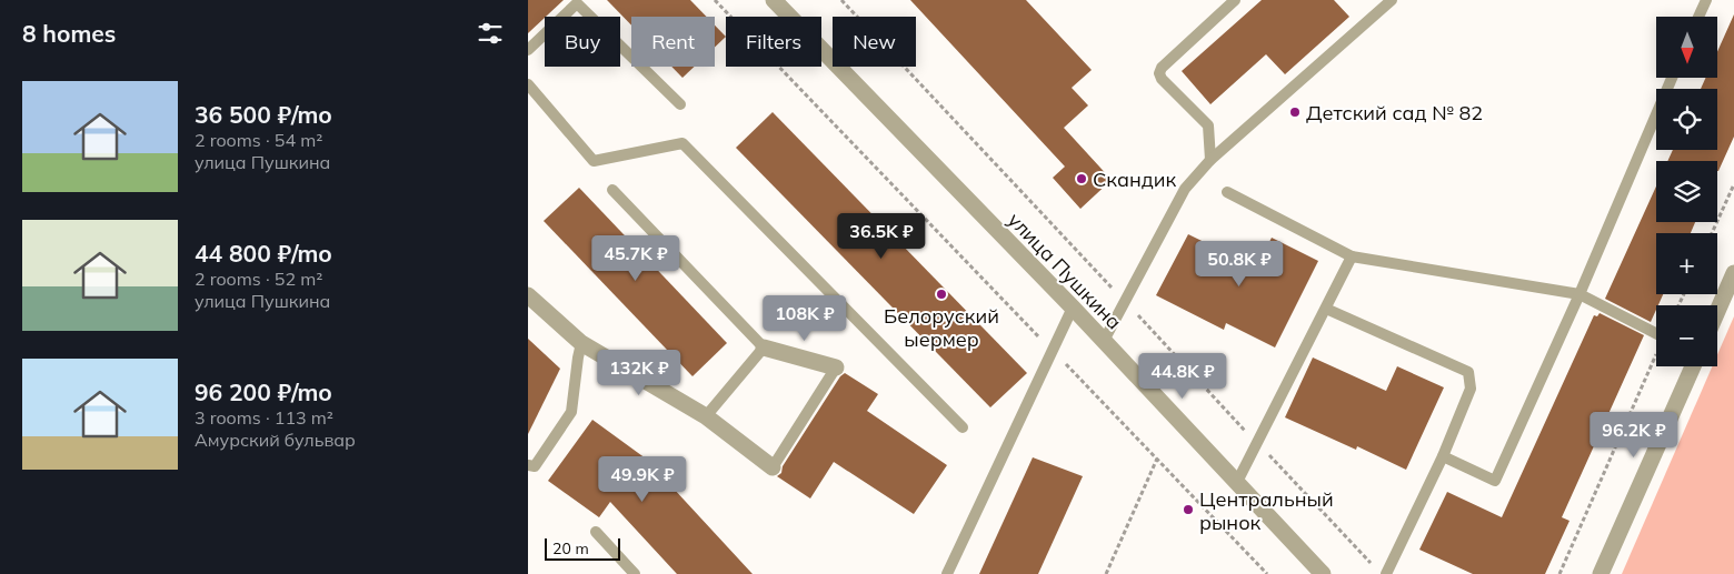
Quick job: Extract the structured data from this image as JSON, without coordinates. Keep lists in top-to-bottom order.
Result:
{
  "streets": {
    "street": ["улица Пушкина"]
  },
  "places": [
    "Детский сад № 82",
    "Скандик",
    "Белоруский ыермер",
    "Центральный рынок"
  ],
  "scale_bar": "20 m",
  "north": "bottom",
  "page": {
    "heading": "8 homes",
    "map_buttons": ["+", "−"],
    "chip": [
      "Buy",
      "Rent",
      "Filters",
      "New"
    ],
    "list": [
      {
        "name": "36 500 ₽/mo",
        "note": "2 rooms · 54 m² · улица Пушкина"
      },
      {
        "name": "44 800 ₽/mo",
        "note": "2 rooms · 52 m² · улица Пушкина"
      },
      {
        "name": "96 200 ₽/mo",
        "note": "3 rooms · 113 m² · Амурский бульвар"
      }
    ],
    "price": [
      "36.5K ₽",
      "45.7K ₽",
      "50.8K ₽",
      "108K ₽",
      "132K ₽",
      "44.8K ₽",
      "96.2K ₽",
      "49.9K ₽"
    ],
    "scale": "20 m"
  }
}
